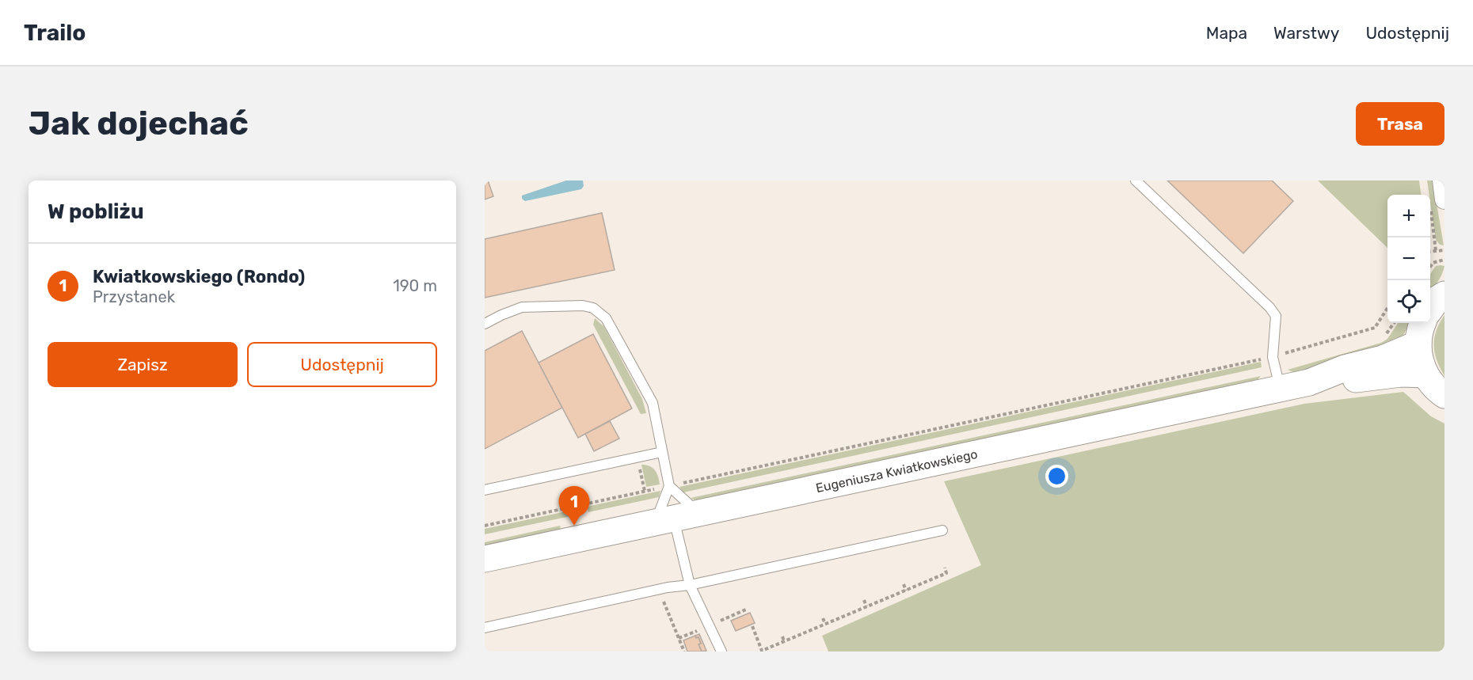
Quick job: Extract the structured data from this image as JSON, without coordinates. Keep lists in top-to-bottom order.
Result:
{
  "streets": {
    "main road": ["Eugeniusza Kwiatkowskiego"]
  },
  "page": {
    "header": "Trailo",
    "nav": ["Mapa", "Warstwy", "Udostępnij"],
    "buttons": [
      "Trasa",
      ["Zapisz", "Udostępnij"]
    ],
    "title": "Jak dojechać",
    "heading": "W pobliżu",
    "map_buttons": ["+", "−"],
    "list": [
      {
        "mark": "1",
        "name": "Kwiatkowskiego (Rondo)",
        "note": "Przystanek",
        "value": "190 m"
      }
    ],
    "pins": "1"
  }
}
